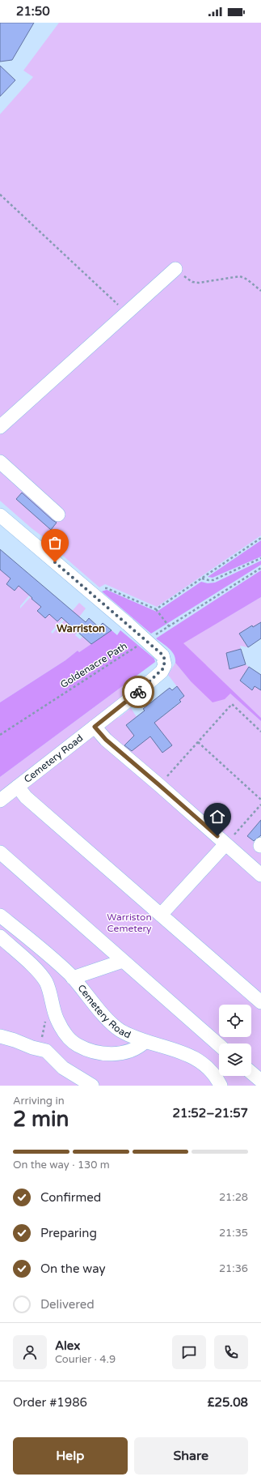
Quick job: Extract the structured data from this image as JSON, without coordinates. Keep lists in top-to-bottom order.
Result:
{
  "streets": {
    "street": ["Cemetery Road"],
    "path": ["Goldenacre Path"]
  },
  "districts": ["Warriston"],
  "parks": ["Warriston Cemetery"],
  "page": {
    "status": "21:50",
    "heading": ["2 min", "Arriving in", "21:52–21:57"],
    "panel": [
      "Alex",
      "Courier · 4.9",
      "Order #1986",
      "£25.08"
    ],
    "bar": "On the way · 130 m",
    "list": [
      ["Confirmed", "21:28"],
      ["Preparing", "21:35"],
      ["On the way", "21:36"],
      "Delivered"
    ],
    "buttons": ["Help", "Share"]
  }
}
